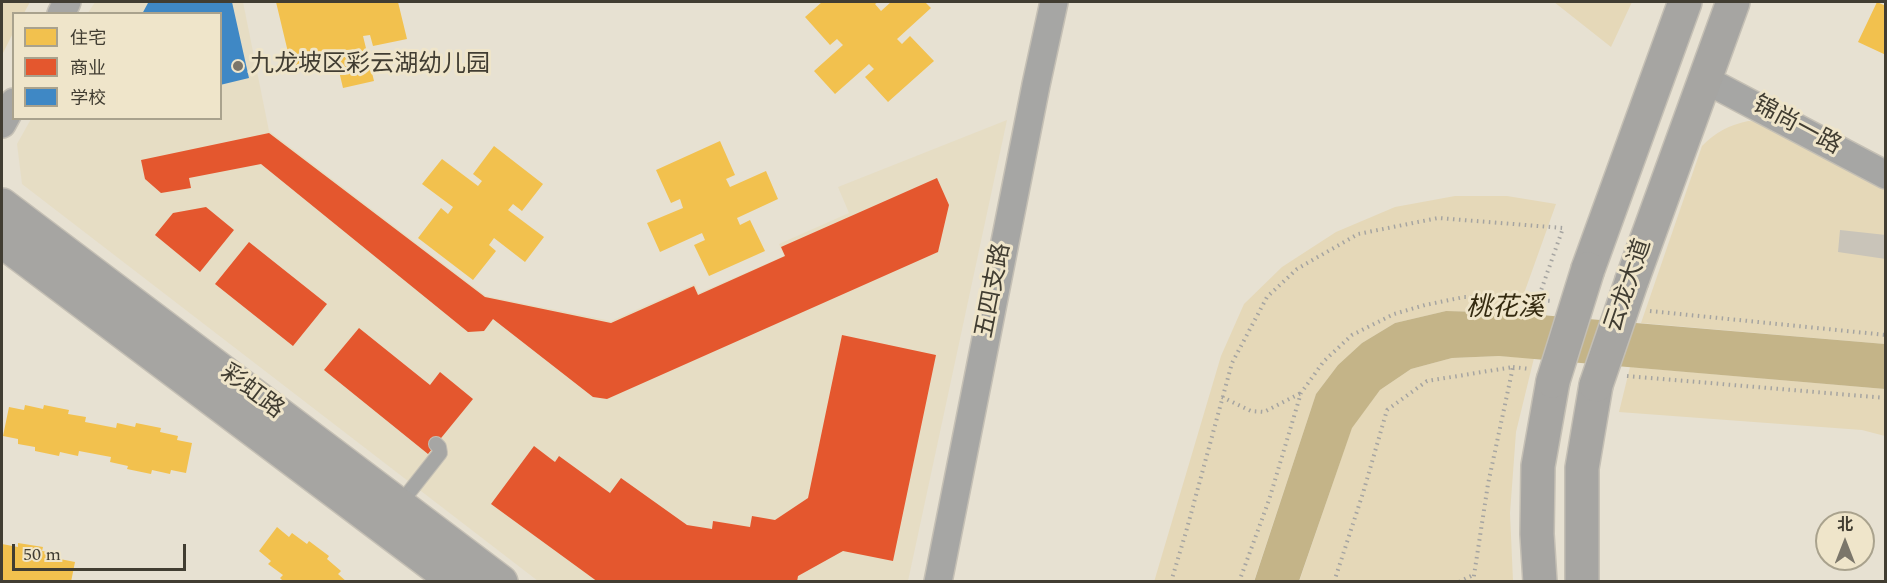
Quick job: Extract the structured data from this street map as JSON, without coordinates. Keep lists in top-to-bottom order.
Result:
{
  "streets": {
    "main road": ["云龙大道", "彩虹路"],
    "street": ["锦尚一路", "五四支路"]
  },
  "crossings": [
    ["锦尚一路", "云龙大道"]
  ],
  "water": ["桃花溪"],
  "places": ["九龙坡区彩云湖幼儿园"],
  "legend": ["住宅", "商业", "学校"],
  "scale_bar": "50 m",
  "north": "top"
}
